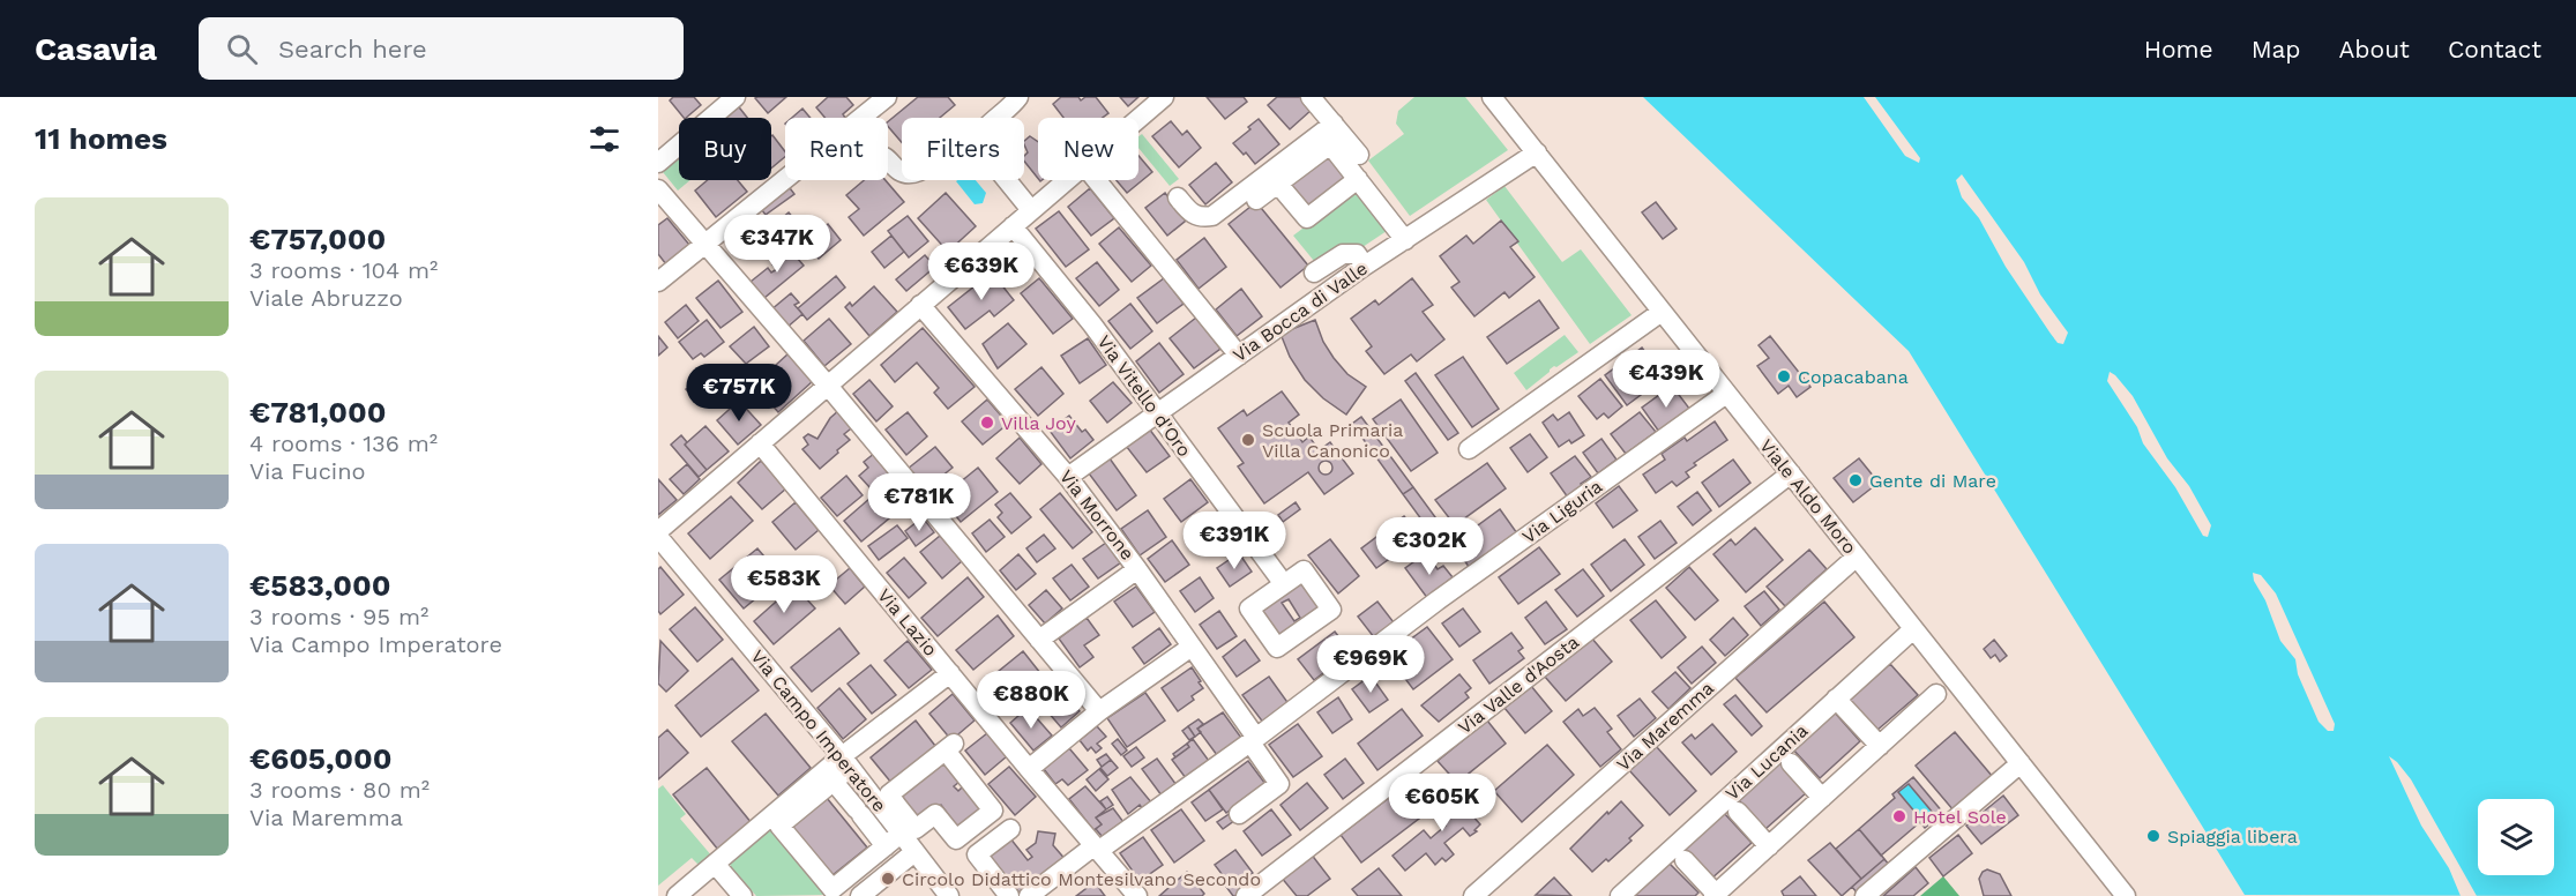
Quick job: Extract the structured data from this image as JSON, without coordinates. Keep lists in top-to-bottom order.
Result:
{
  "streets": {
    "street": [
      "Via Bocca di Valle",
      "Via Vitello d'Oro",
      "Viale Aldo Moro",
      "Via Liguria",
      "Via Morrone",
      "Via Lazio",
      "Via Valle d'Aosta",
      "Via Maremma",
      "Via Campo Imperatore",
      "Via Lucania"
    ]
  },
  "crossings": [
    ["Via Bocca di Valle", "Via Vitello d'Oro"],
    ["Via Bocca di Valle", "Viale Aldo Moro"],
    ["Via Bocca di Valle", "Via Morrone"],
    ["Viale Aldo Moro", "Via Liguria"],
    ["Viale Aldo Moro", "Via Valle d'Aosta"],
    ["Viale Aldo Moro", "Via Maremma"],
    ["Viale Aldo Moro", "Via Lucania"],
    ["Via Liguria", "Via Morrone"],
    ["Via Liguria", "Via Lazio"]
  ],
  "places": [
    "Copacabana",
    "Villa Joy",
    "Scuola Primaria Villa Canonico",
    "Gente di Mare",
    "Hotel Sole",
    "Spiaggia libera",
    "Circolo Didattico Montesilvano Secondo"
  ],
  "page": {
    "header": "Casavia",
    "search": "Search here",
    "nav": [
      "Home",
      "Map",
      "About",
      "Contact"
    ],
    "heading": "11 homes",
    "chip": [
      "Buy",
      "Rent",
      "Filters",
      "New"
    ],
    "list": [
      {
        "name": "€757,000",
        "note": "3 rooms · 104 m² · Viale Abruzzo"
      },
      {
        "name": "€781,000",
        "note": "4 rooms · 136 m² · Via Fucino"
      },
      {
        "name": "€583,000",
        "note": "3 rooms · 95 m² · Via Campo Imperatore"
      },
      {
        "name": "€605,000",
        "note": "3 rooms · 80 m² · Via Maremma"
      }
    ],
    "price": [
      "€347K",
      "€639K",
      "€439K",
      "€757K",
      "€781K",
      "€391K",
      "€302K",
      "€583K",
      "€969K",
      "€880K",
      "€605K"
    ]
  }
}
